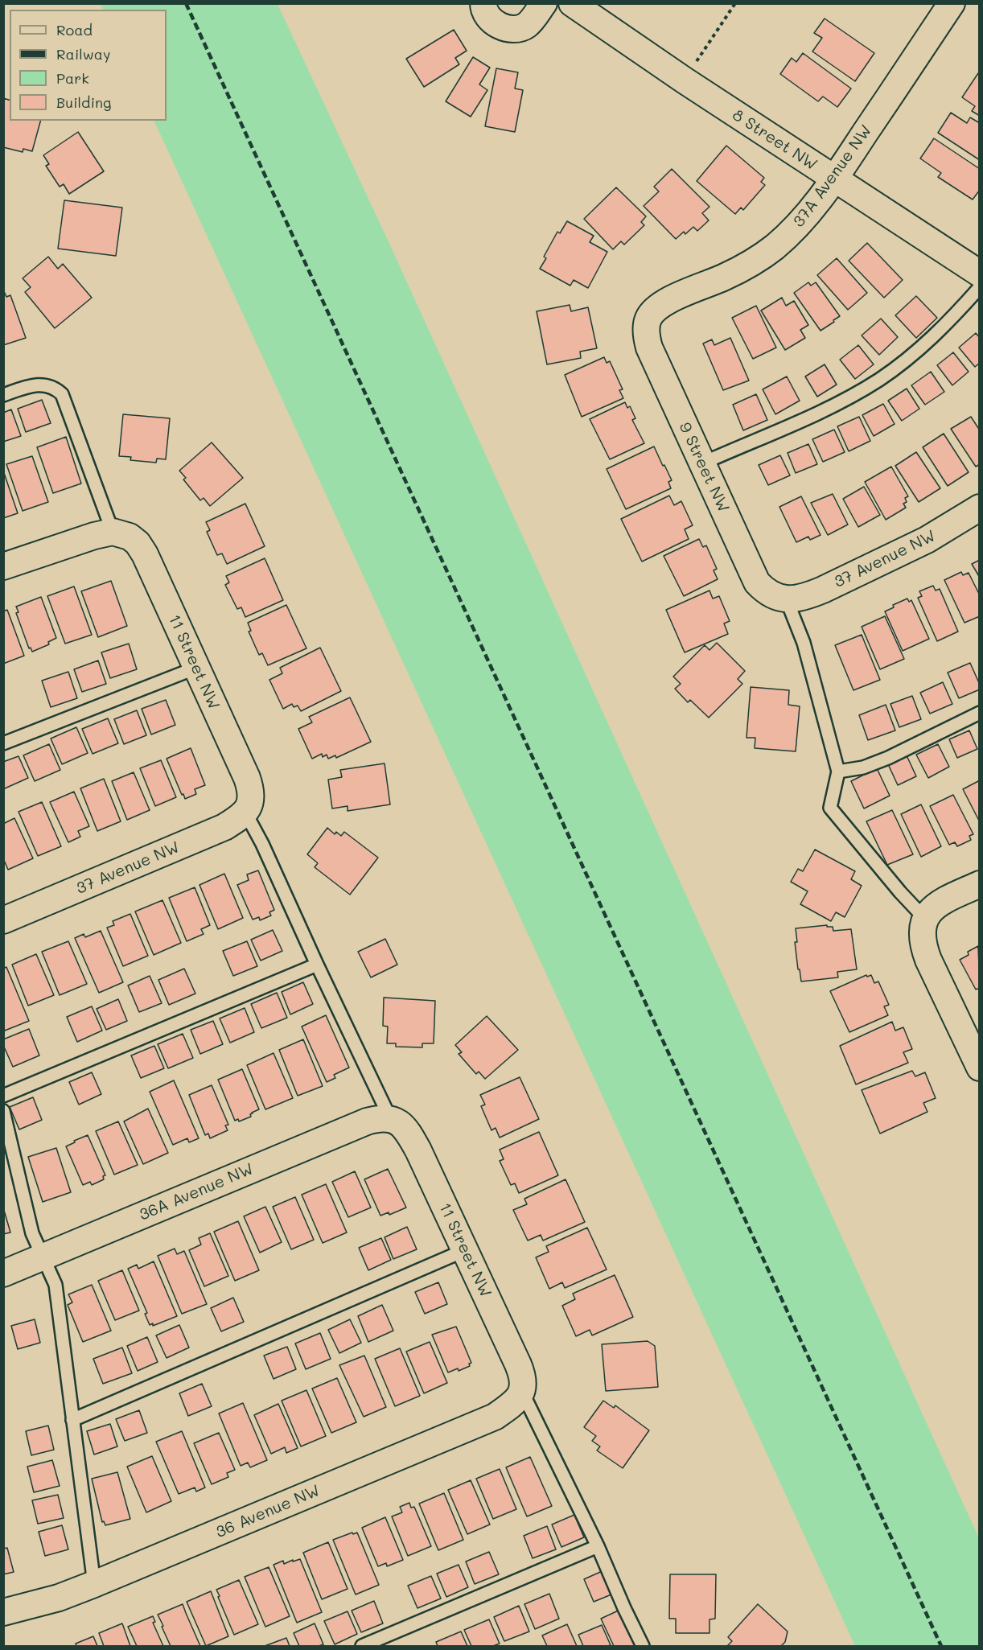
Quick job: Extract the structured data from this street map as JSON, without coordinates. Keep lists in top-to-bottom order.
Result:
{
  "streets": {
    "street": [
      "8 Street NW",
      "37A Avenue NW",
      "9 Street NW",
      "37 Avenue NW",
      "11 Street NW",
      "36A Avenue NW",
      "36 Avenue NW"
    ]
  },
  "crossings": [
    ["8 Street NW", "37A Avenue NW"],
    ["37A Avenue NW", "9 Street NW"],
    ["9 Street NW", "37 Avenue NW"],
    ["37 Avenue NW", "11 Street NW"],
    ["11 Street NW", "36A Avenue NW"],
    ["11 Street NW", "36 Avenue NW"]
  ],
  "legend": [
    "Road",
    "Railway",
    "Park",
    "Building"
  ]
}
